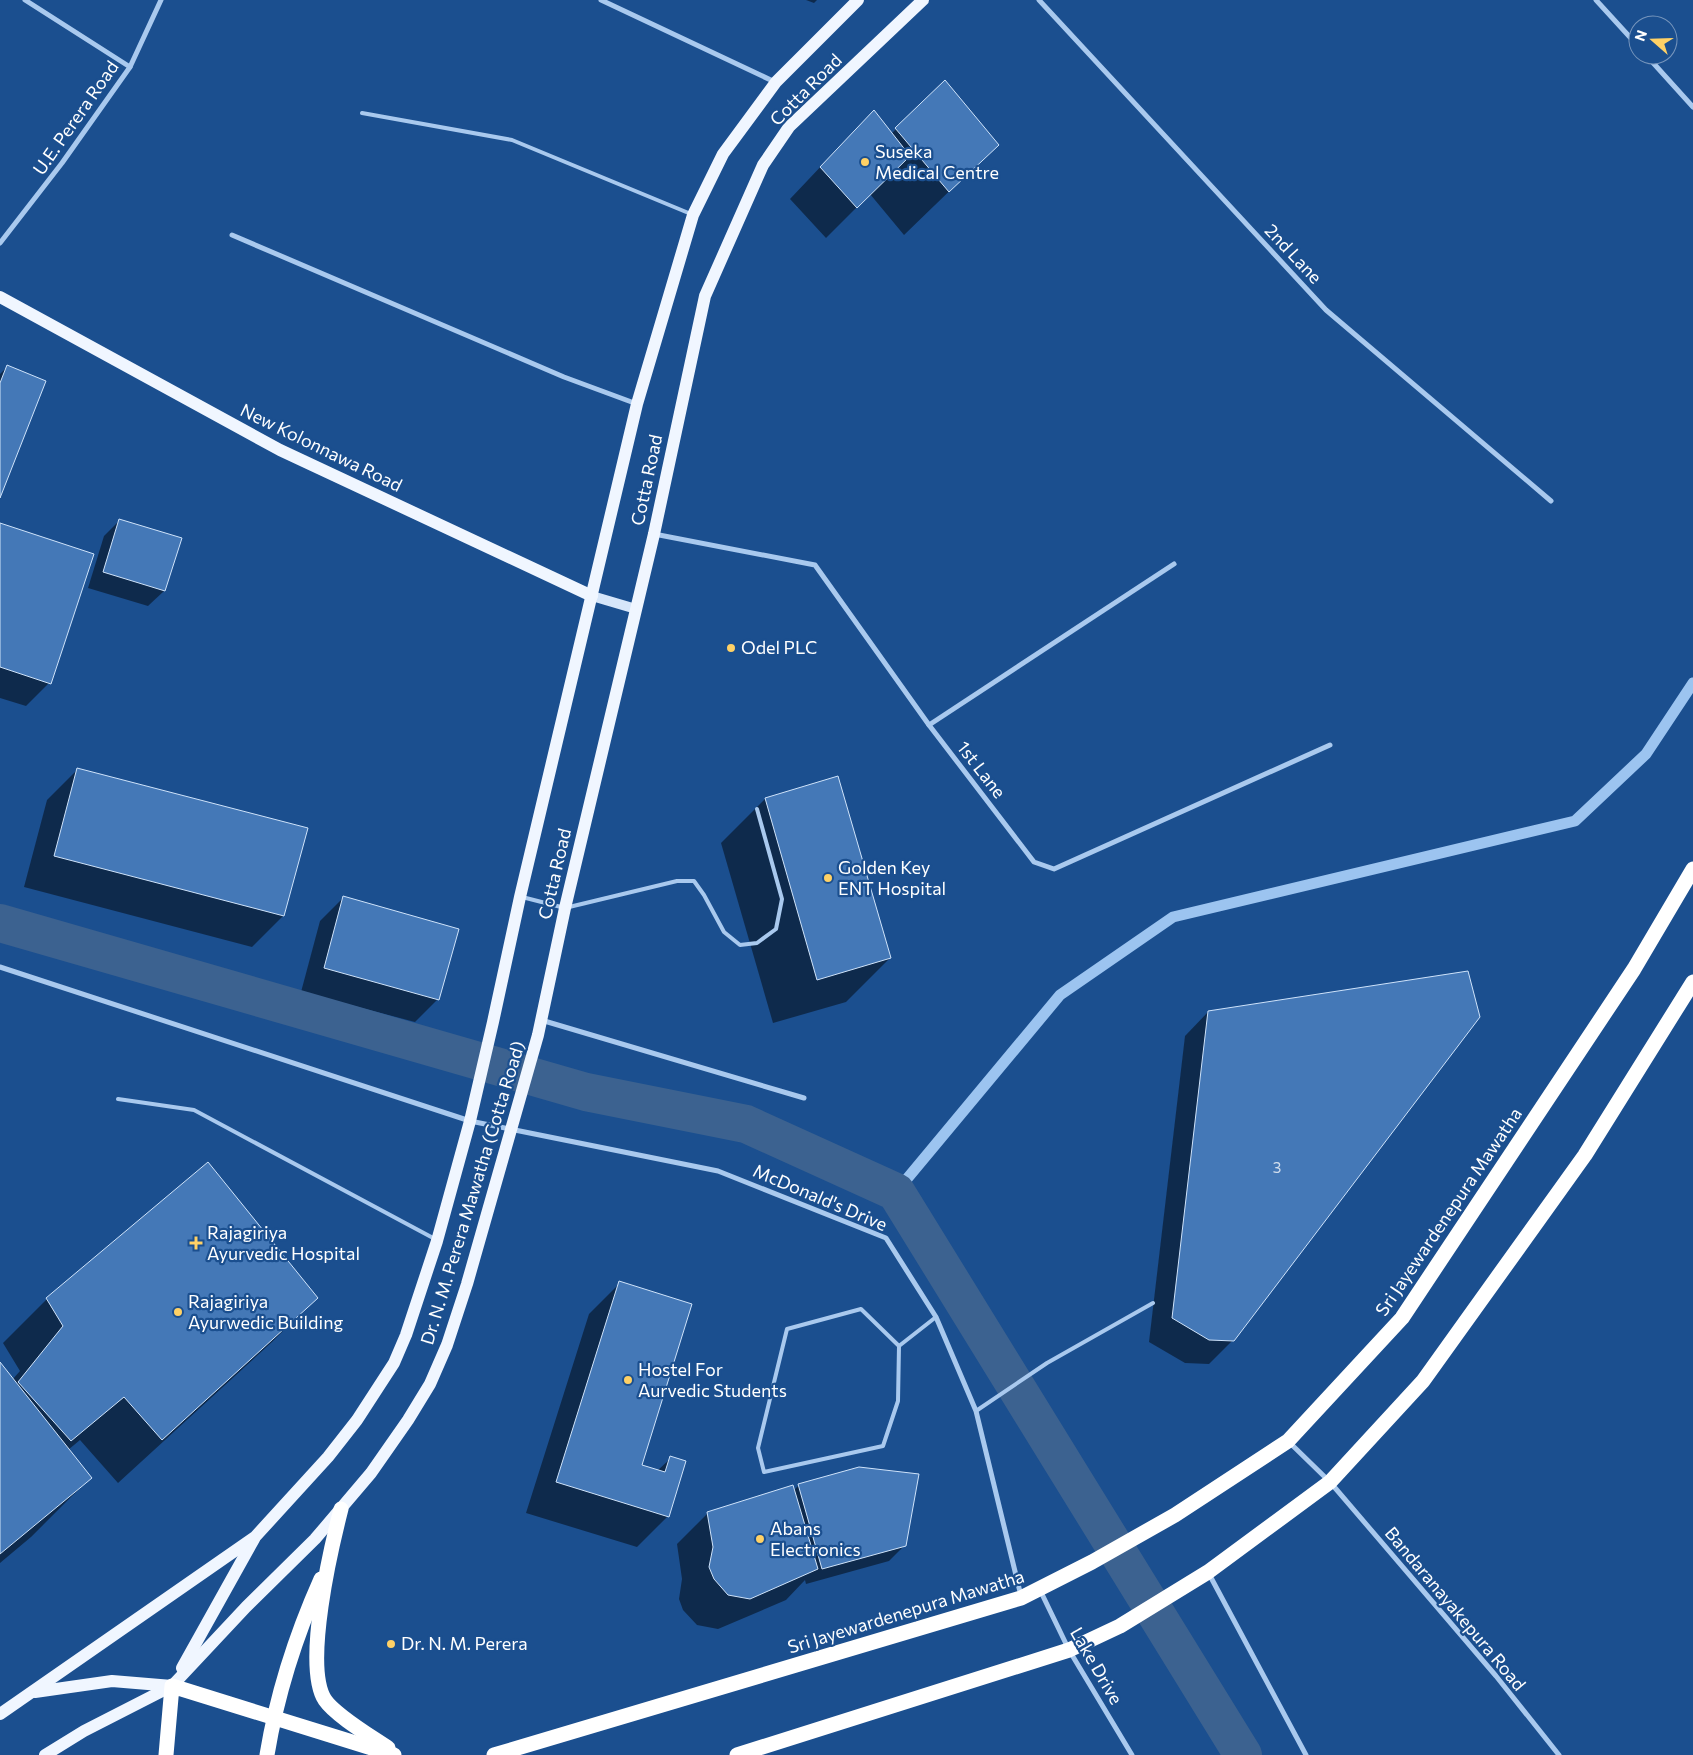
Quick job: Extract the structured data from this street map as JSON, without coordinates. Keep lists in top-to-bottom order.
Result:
{
  "streets": {
    "highway": ["Sri Jayewardenepura Mawatha"],
    "main road": ["Cotta Road", "New Kolonnawa Road", "Dr. N. M. Perera Mawatha (Cotta Road)"],
    "street": [
      "U.E. Perera Road",
      "2nd Lane",
      "1st Lane",
      "McDonald's Drive",
      "Bandaranayakepura Road",
      "Lake Drive"
    ]
  },
  "crossings": [
    ["Cotta Road", "New Kolonnawa Road"],
    ["Cotta Road", "1st Lane"],
    ["Cotta Road", "Dr. N. M. Perera Mawatha (Cotta Road)"],
    ["Dr. N. M. Perera Mawatha (Cotta Road)", "McDonald's Drive"],
    ["McDonald's Drive", "Sri Jayewardenepura Mawatha"],
    ["Sri Jayewardenepura Mawatha", "Bandaranayakepura Road"],
    ["Sri Jayewardenepura Mawatha", "Lake Drive"]
  ],
  "places": {
    "other": [
      "Suseka Medical Centre",
      "Odel PLC",
      "Golden Key ENT Hospital",
      "Rajagiriya Ayurwedic Building",
      "Hostel For Aurvedic Students",
      "Abans Electronics",
      "Dr. N. M. Perera"
    ],
    "health": ["Rajagiriya Ayurvedic Hospital"]
  },
  "house_numbers": ["3"],
  "north": "left"
}
